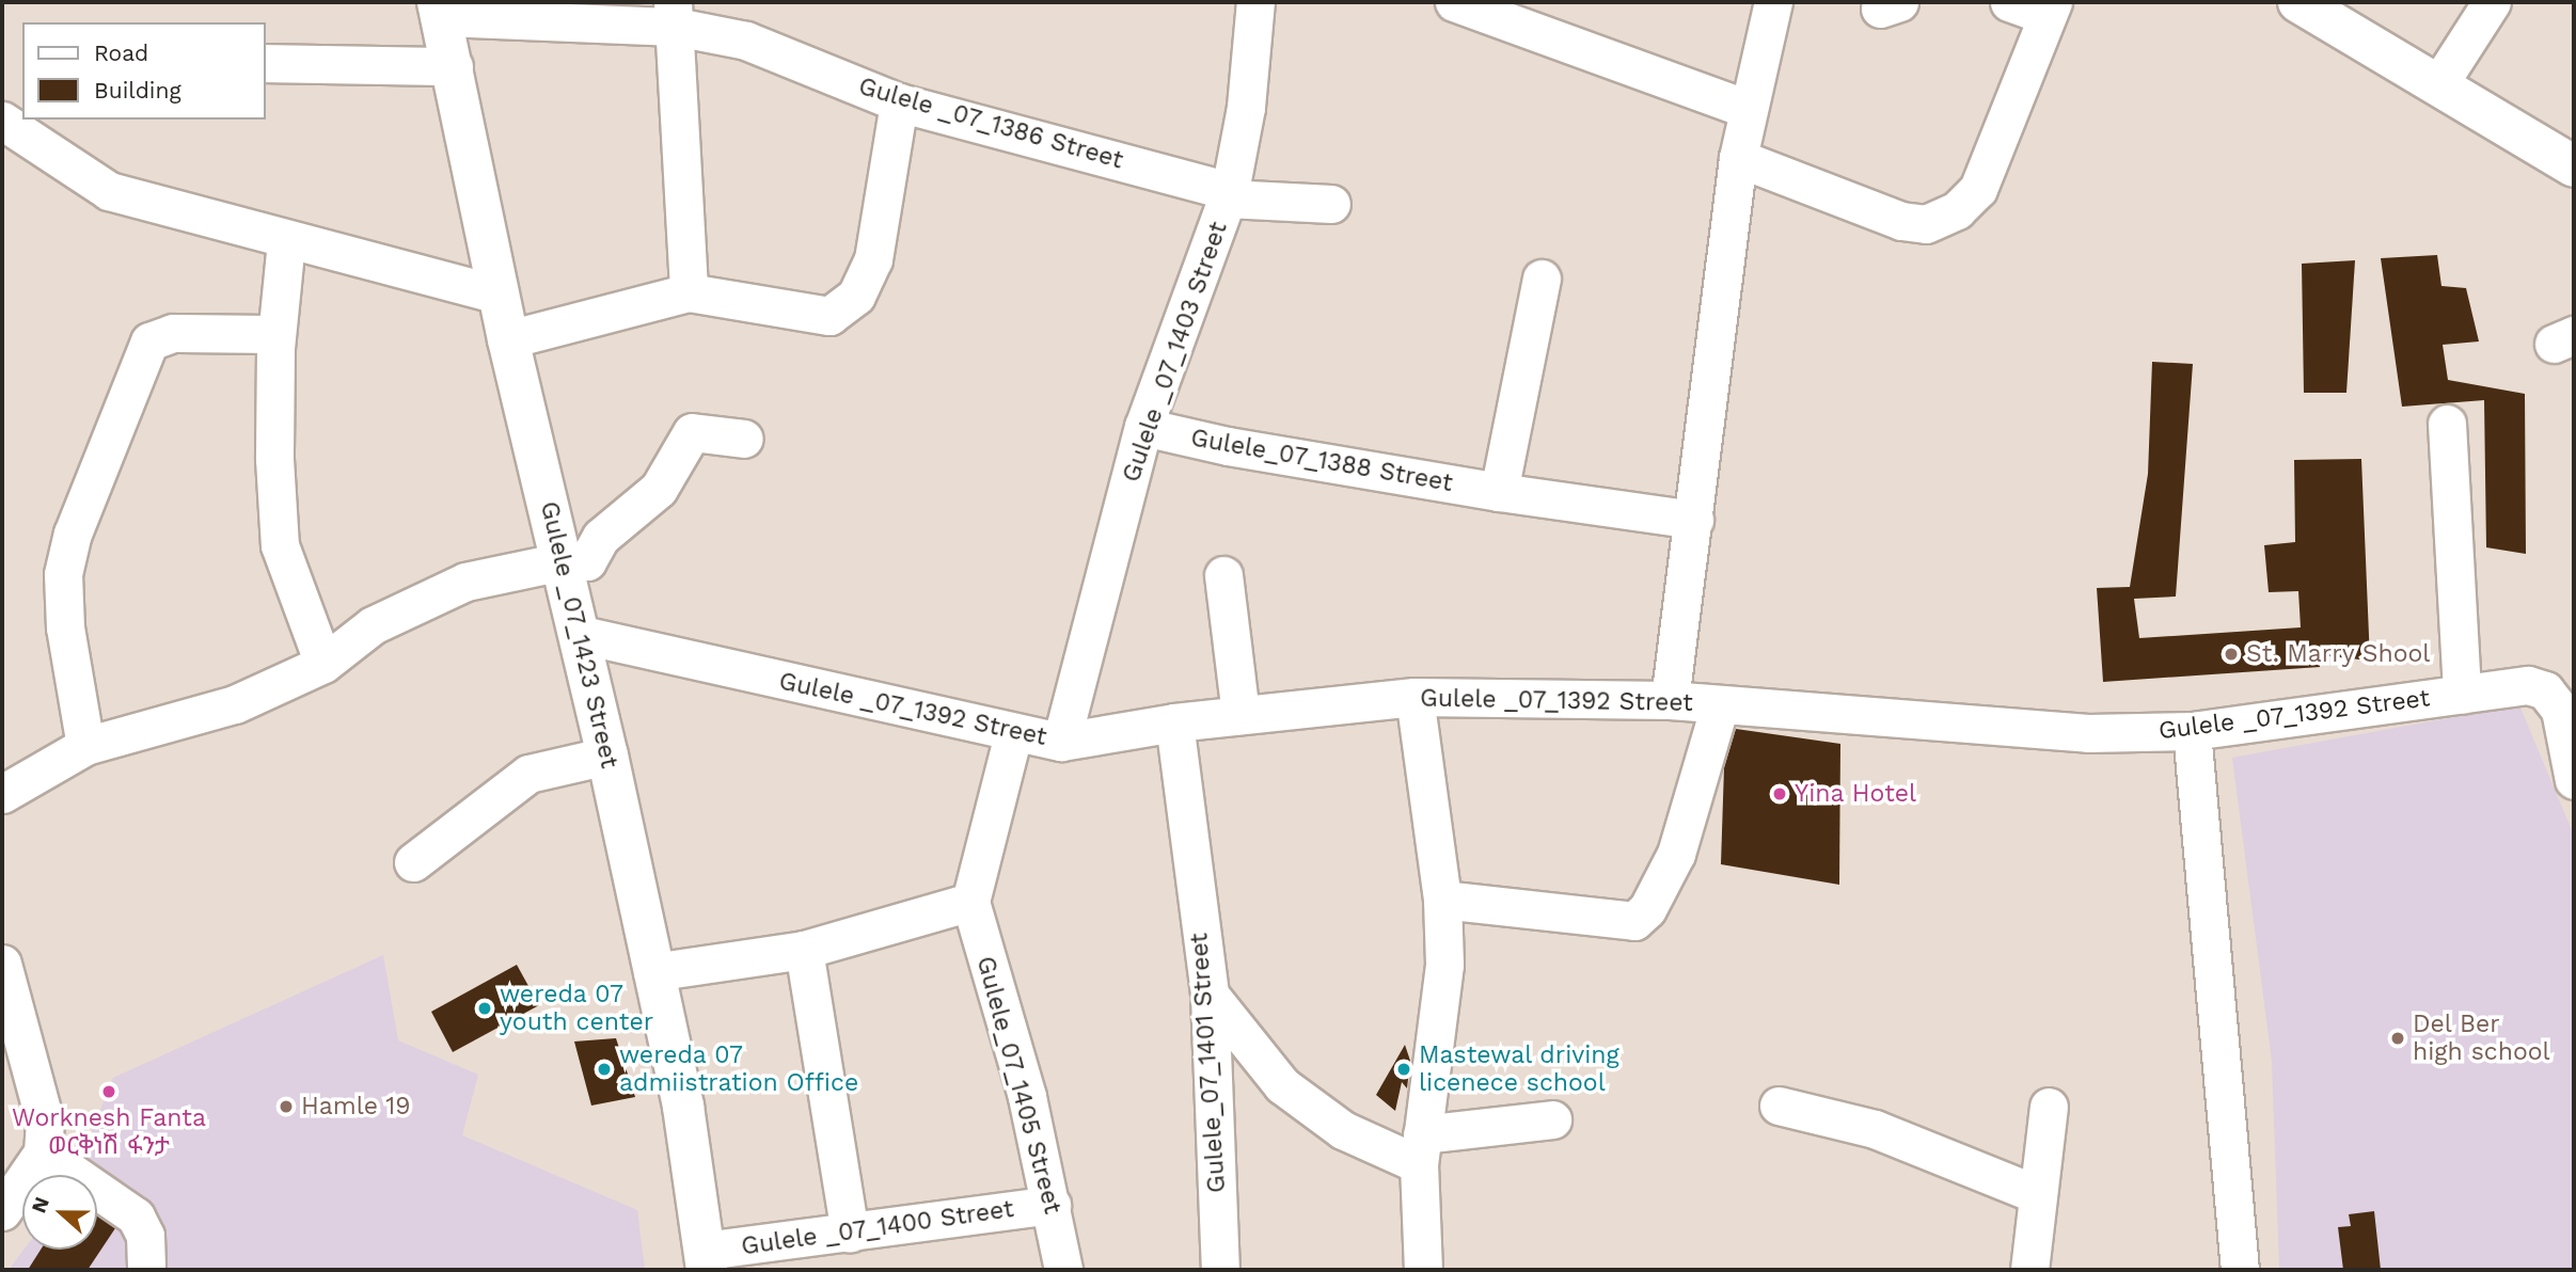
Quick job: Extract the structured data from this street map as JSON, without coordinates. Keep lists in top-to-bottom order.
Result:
{
  "streets": {
    "main road": ["Gulele _07_1423 Street"],
    "street": [
      "Gulele _07_1386 Street",
      "Gulele _07_1403 Street",
      "Gulele_07_1388 Street",
      "Gulele _07_1392 Street",
      "Gulele_07_1401 Street",
      "Gulele_07_1405 Street",
      "Gulele _07_1400 Street"
    ]
  },
  "crossings": [
    ["Gulele _07_1386 Street", "Gulele _07_1403 Street"],
    ["Gulele _07_1386 Street", "Gulele _07_1423 Street"],
    ["Gulele _07_1403 Street", "Gulele_07_1388 Street"],
    ["Gulele _07_1403 Street", "Gulele _07_1392 Street"],
    ["Gulele _07_1423 Street", "Gulele _07_1392 Street"],
    ["Gulele _07_1423 Street", "Gulele _07_1400 Street"],
    ["Gulele _07_1392 Street", "Gulele_07_1401 Street"],
    ["Gulele_07_1405 Street", "Gulele _07_1400 Street"]
  ],
  "places": [
    "St. Marry Shool",
    "Yina Hotel",
    "wereda 07 youth center",
    "Del Ber high school",
    "wereda 07 admiistration Office",
    "Mastewal driving licenece school",
    "Worknesh Fanta ወርቅነሽ ፋንታ",
    "Hamle 19"
  ],
  "legend": ["Road", "Building"],
  "north": "left"
}
